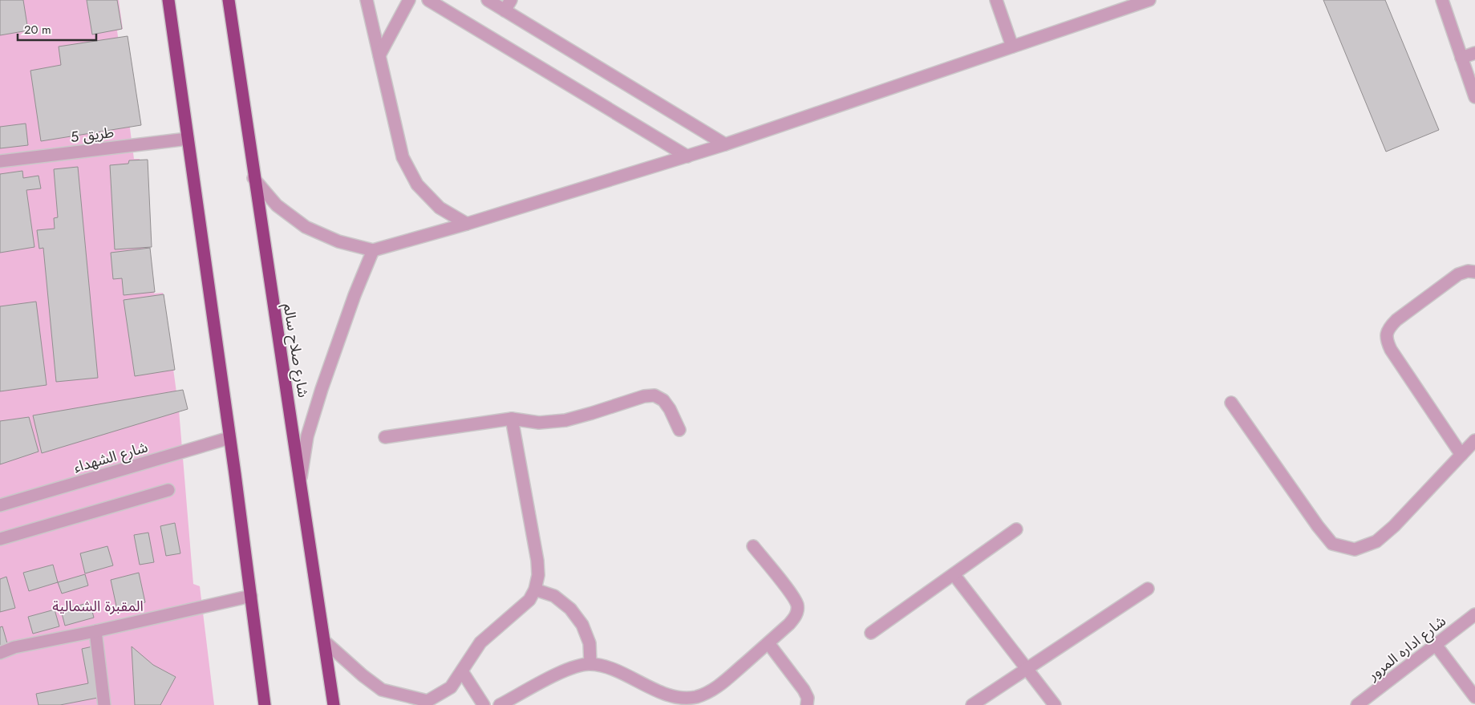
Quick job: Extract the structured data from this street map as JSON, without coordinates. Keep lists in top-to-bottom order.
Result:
{
  "streets": {
    "highway": ["شارع صلاح سالم"],
    "street": ["طريق 5", "شارع الشهداء", "شارع اداره المرور"]
  },
  "parks": ["المقبرة الشمالية"],
  "scale_bar": "20 m"
}
